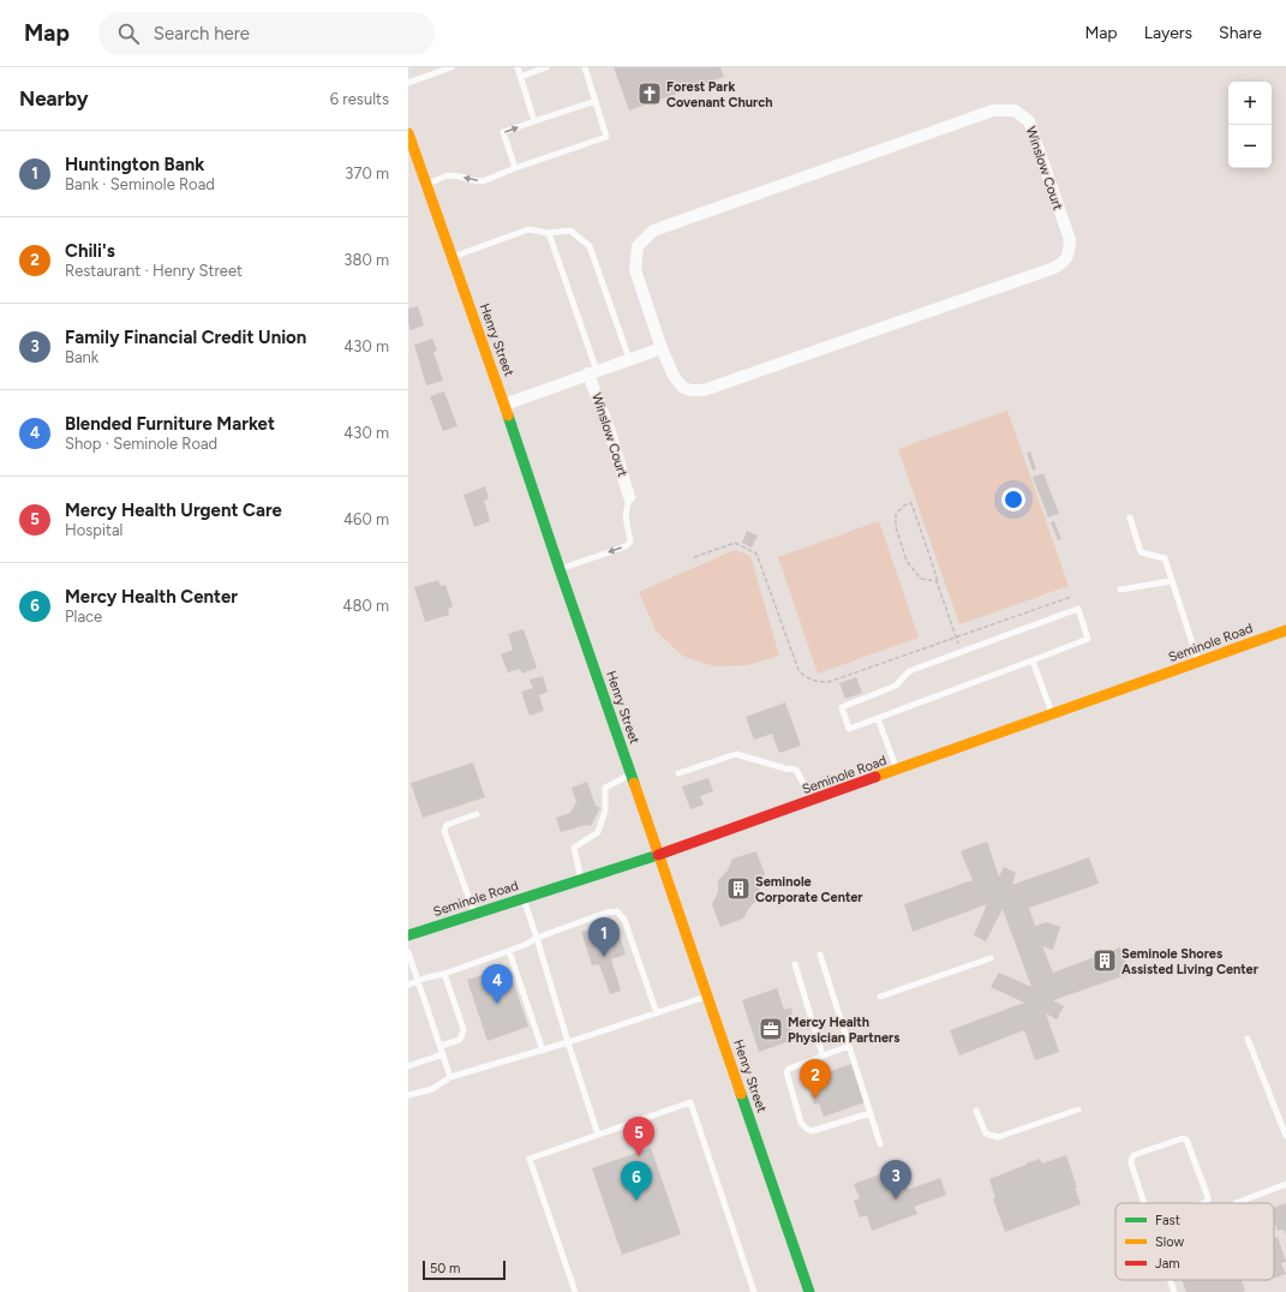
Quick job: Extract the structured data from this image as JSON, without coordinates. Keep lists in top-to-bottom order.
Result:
{
  "streets": {
    "street": ["Winslow Court", "Henry Street", "Seminole Road"]
  },
  "crossings": [
    ["Henry Street", "Seminole Road"]
  ],
  "places": {
    "church": ["Forest Park Covenant Church"],
    "building": ["Seminole Corporate Center", "Seminole Shores Assisted Living Center"],
    "office": ["Mercy Health Physician Partners"]
  },
  "legend": ["Fast", "Slow", "Jam"],
  "scale_bar": "50 m",
  "page": {
    "header": "Map",
    "search": "Search here",
    "nav": ["Map", "Layers", "Share"],
    "heading": ["Nearby", "6 results"],
    "map_buttons": ["+", "−"],
    "list": [
      {
        "mark": "1",
        "name": "Huntington Bank",
        "note": "Bank · Seminole Road",
        "value": "370 m"
      },
      {
        "mark": "2",
        "name": "Chili's",
        "note": "Restaurant · Henry Street",
        "value": "380 m"
      },
      {
        "mark": "3",
        "name": "Family Financial Credit Union",
        "note": "Bank",
        "value": "430 m"
      },
      {
        "mark": "4",
        "name": "Blended Furniture Market",
        "note": "Shop · Seminole Road",
        "value": "430 m"
      },
      {
        "mark": "5",
        "name": "Mercy Health Urgent Care",
        "note": "Hospital",
        "value": "460 m"
      },
      {
        "mark": "6",
        "name": "Mercy Health Center",
        "note": "Place",
        "value": "480 m"
      }
    ],
    "pins": [
      "1",
      "4",
      "2",
      "5",
      "3",
      "6"
    ],
    "scale": "50 m"
  }
}
